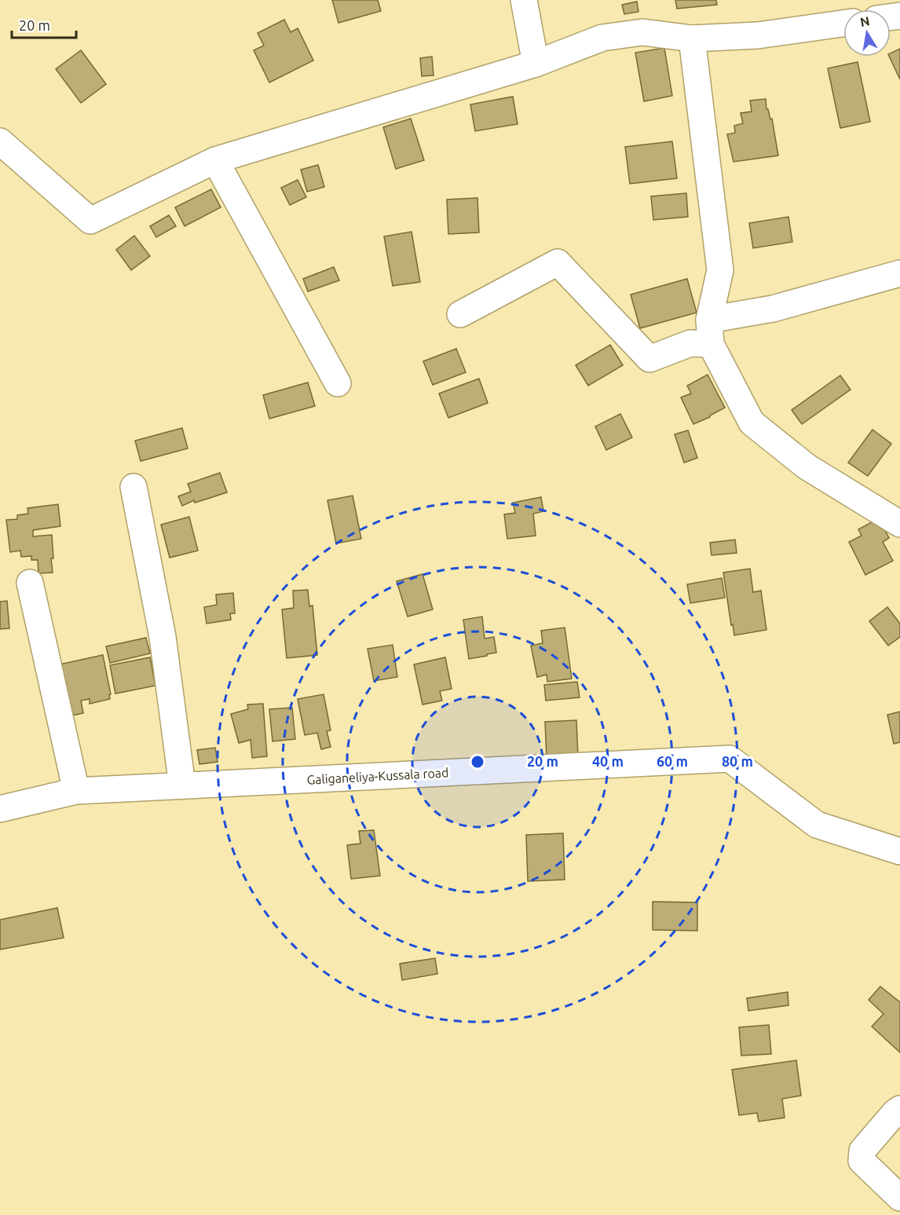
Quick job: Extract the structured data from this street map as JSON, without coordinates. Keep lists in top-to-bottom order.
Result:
{
  "streets": {
    "street": ["Galiganeliya-Kussala road"]
  },
  "scale_bar": "20 m",
  "north": "top",
  "rings": [
    "20 m",
    "40 m",
    "60 m",
    "80 m"
  ]
}
